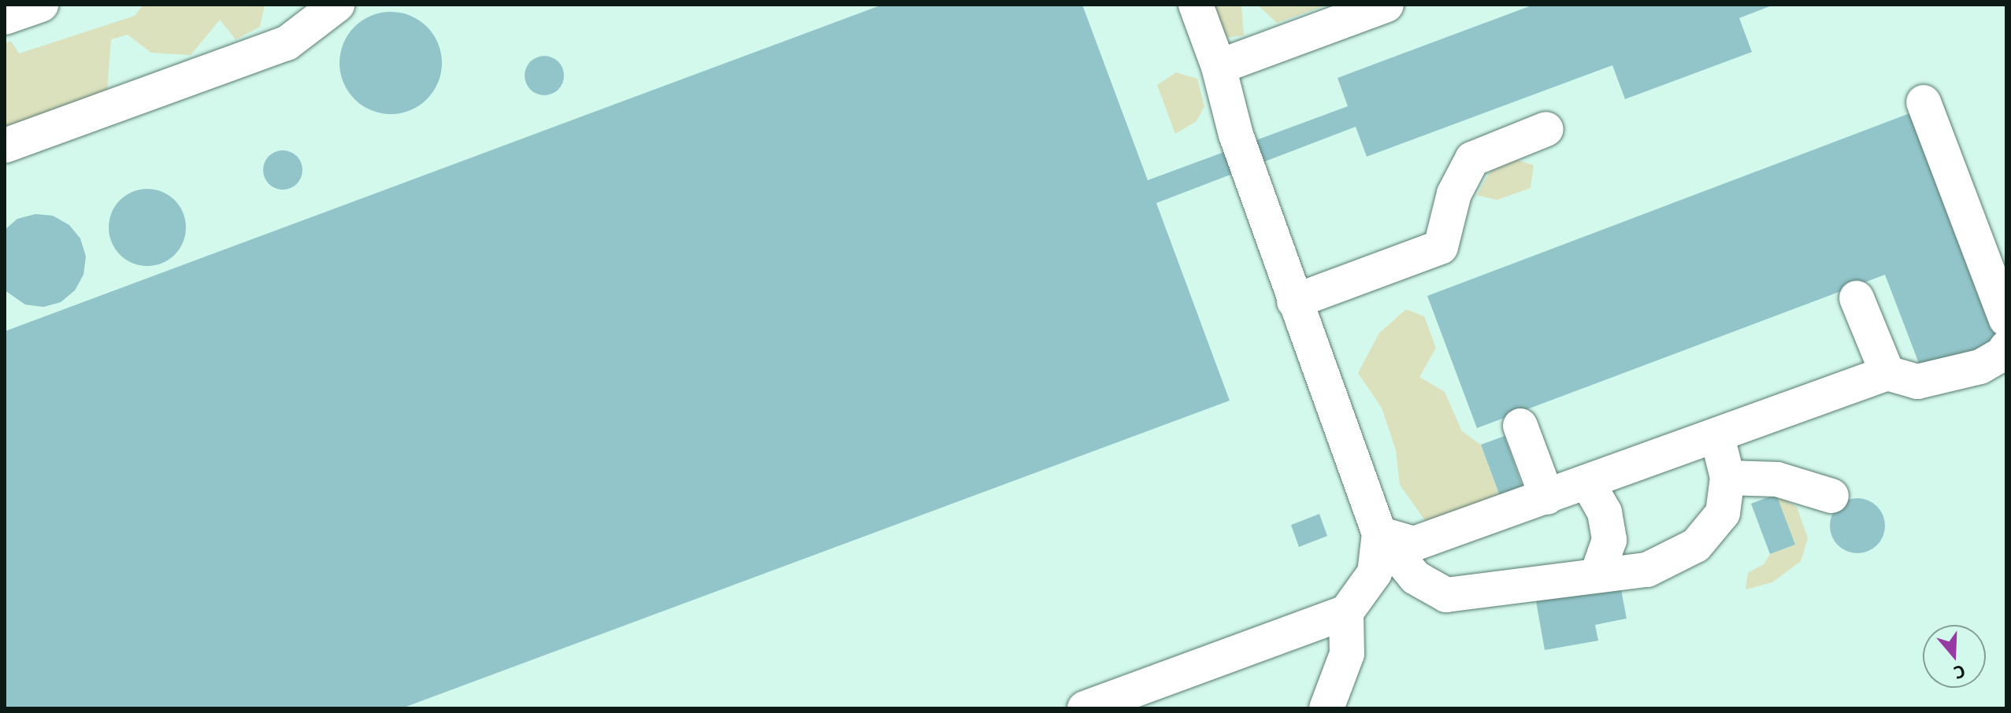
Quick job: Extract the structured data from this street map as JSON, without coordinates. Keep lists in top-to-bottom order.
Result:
{
  "north": "bottom"
}
